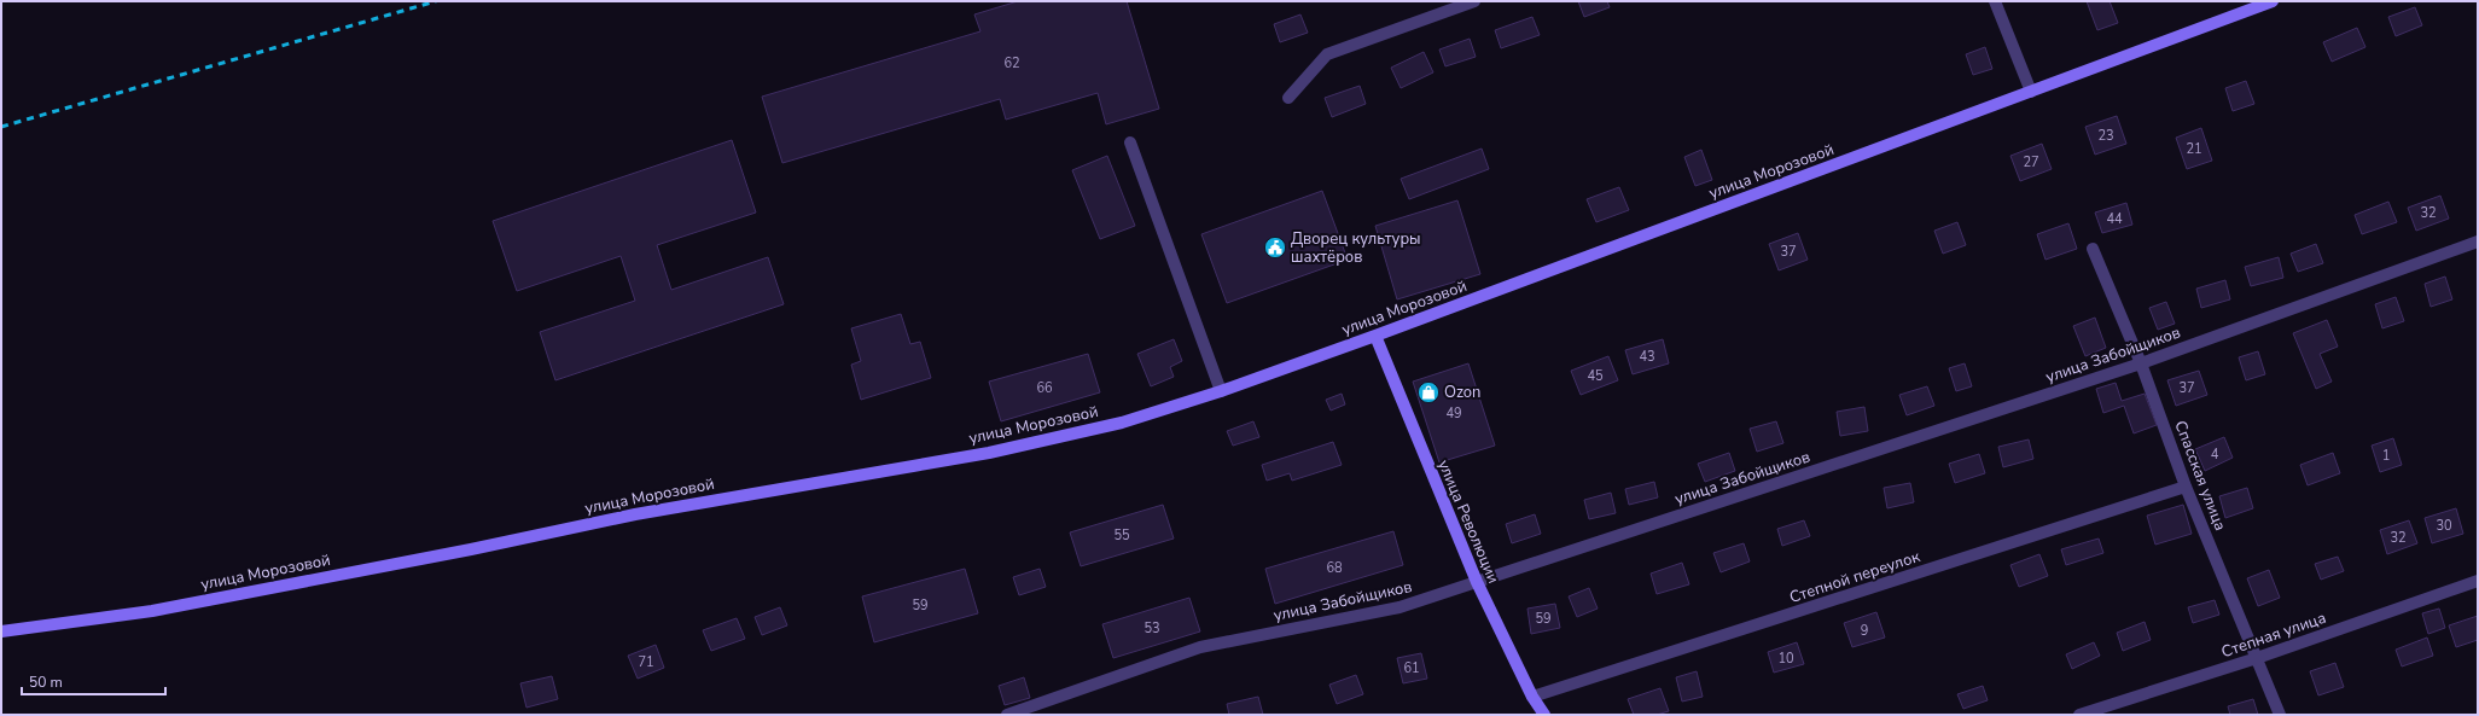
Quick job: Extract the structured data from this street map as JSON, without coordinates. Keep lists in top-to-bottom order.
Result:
{
  "streets": {
    "main road": ["улица Морозовой", "улица Революции"],
    "street": [
      "улица Забойщиков",
      "Спасская улица",
      "Степной переулок",
      "Степная улица"
    ]
  },
  "crossings": [
    ["улица Морозовой", "улица Революции"],
    ["улица Забойщиков", "Спасская улица"],
    ["улица Забойщиков", "улица Революции"],
    ["Спасская улица", "Степной переулок"],
    ["Спасская улица", "Степная улица"],
    ["улица Революции", "Степной переулок"]
  ],
  "places": {
    "public building": ["Дворец культуры шахтёров"],
    "shop": ["Ozon"]
  },
  "house_numbers": [
    "62",
    "23",
    "21",
    "27",
    "32",
    "44",
    "37",
    "43",
    "45",
    "66",
    "37",
    "49",
    "4",
    "1",
    "30",
    "55",
    "32",
    "68",
    "59",
    "59",
    "53",
    "9",
    "10",
    "71",
    "61"
  ],
  "scale_bar": "50 m"
}
